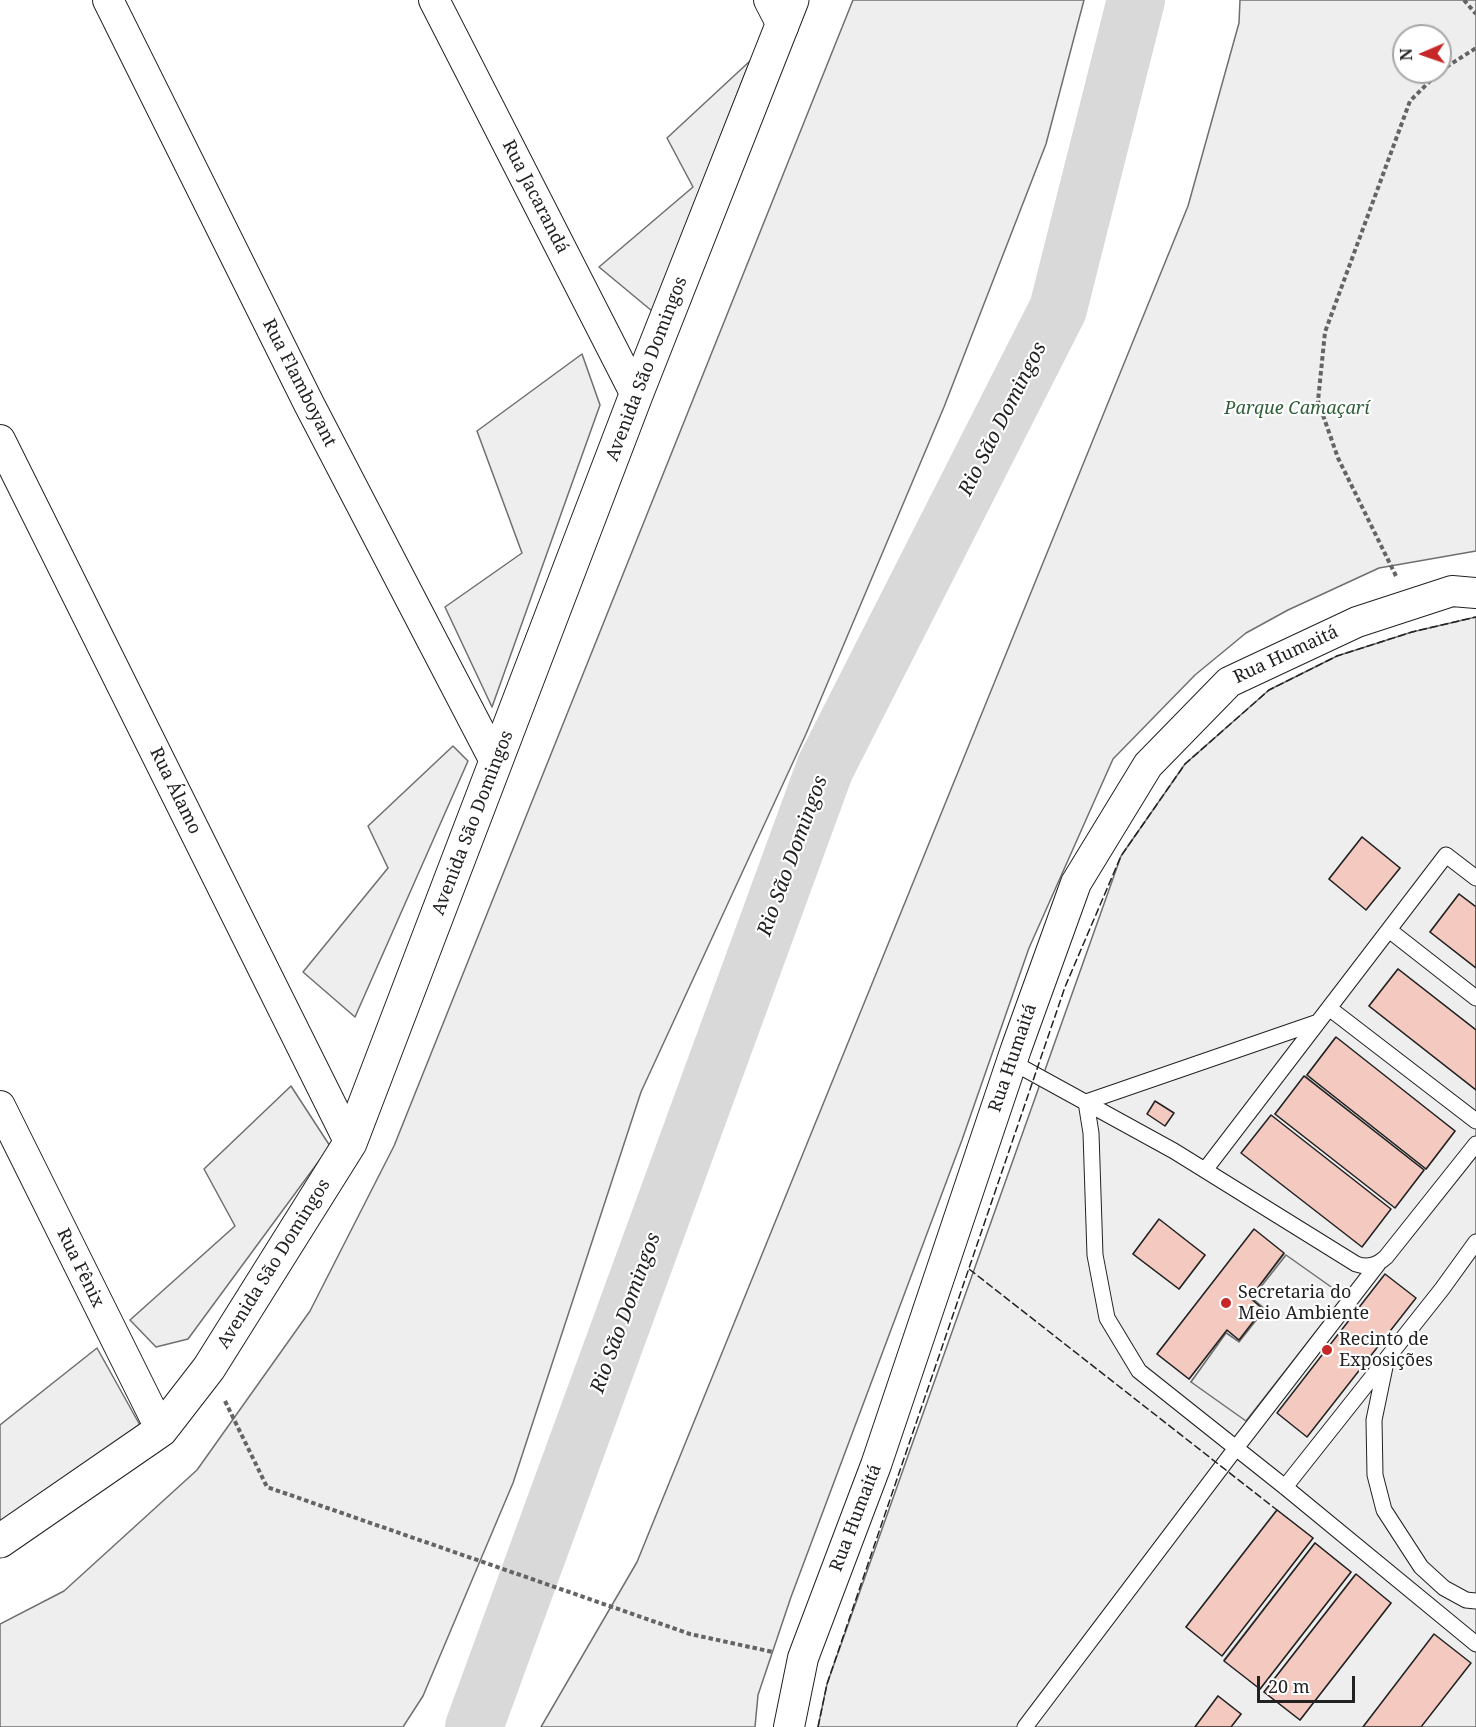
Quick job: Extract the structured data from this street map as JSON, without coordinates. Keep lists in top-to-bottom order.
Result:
{
  "streets": {
    "street": [
      "Rua Jacarandá",
      "Avenida São Domingos",
      "Rua Flamboyant",
      "Rua Humaitá",
      "Rua Álamo",
      "Rua Fênix"
    ]
  },
  "crossings": [
    ["Rua Jacarandá", "Avenida São Domingos"],
    ["Avenida São Domingos", "Rua Flamboyant"],
    ["Avenida São Domingos", "Rua Álamo"],
    ["Avenida São Domingos", "Rua Fênix"]
  ],
  "water": ["Rio São Domingos"],
  "parks": ["Parque Camaçarí"],
  "places": ["Secretaria do Meio Ambiente", "Recinto de Exposições"],
  "scale_bar": "20 m",
  "north": "left"
}
